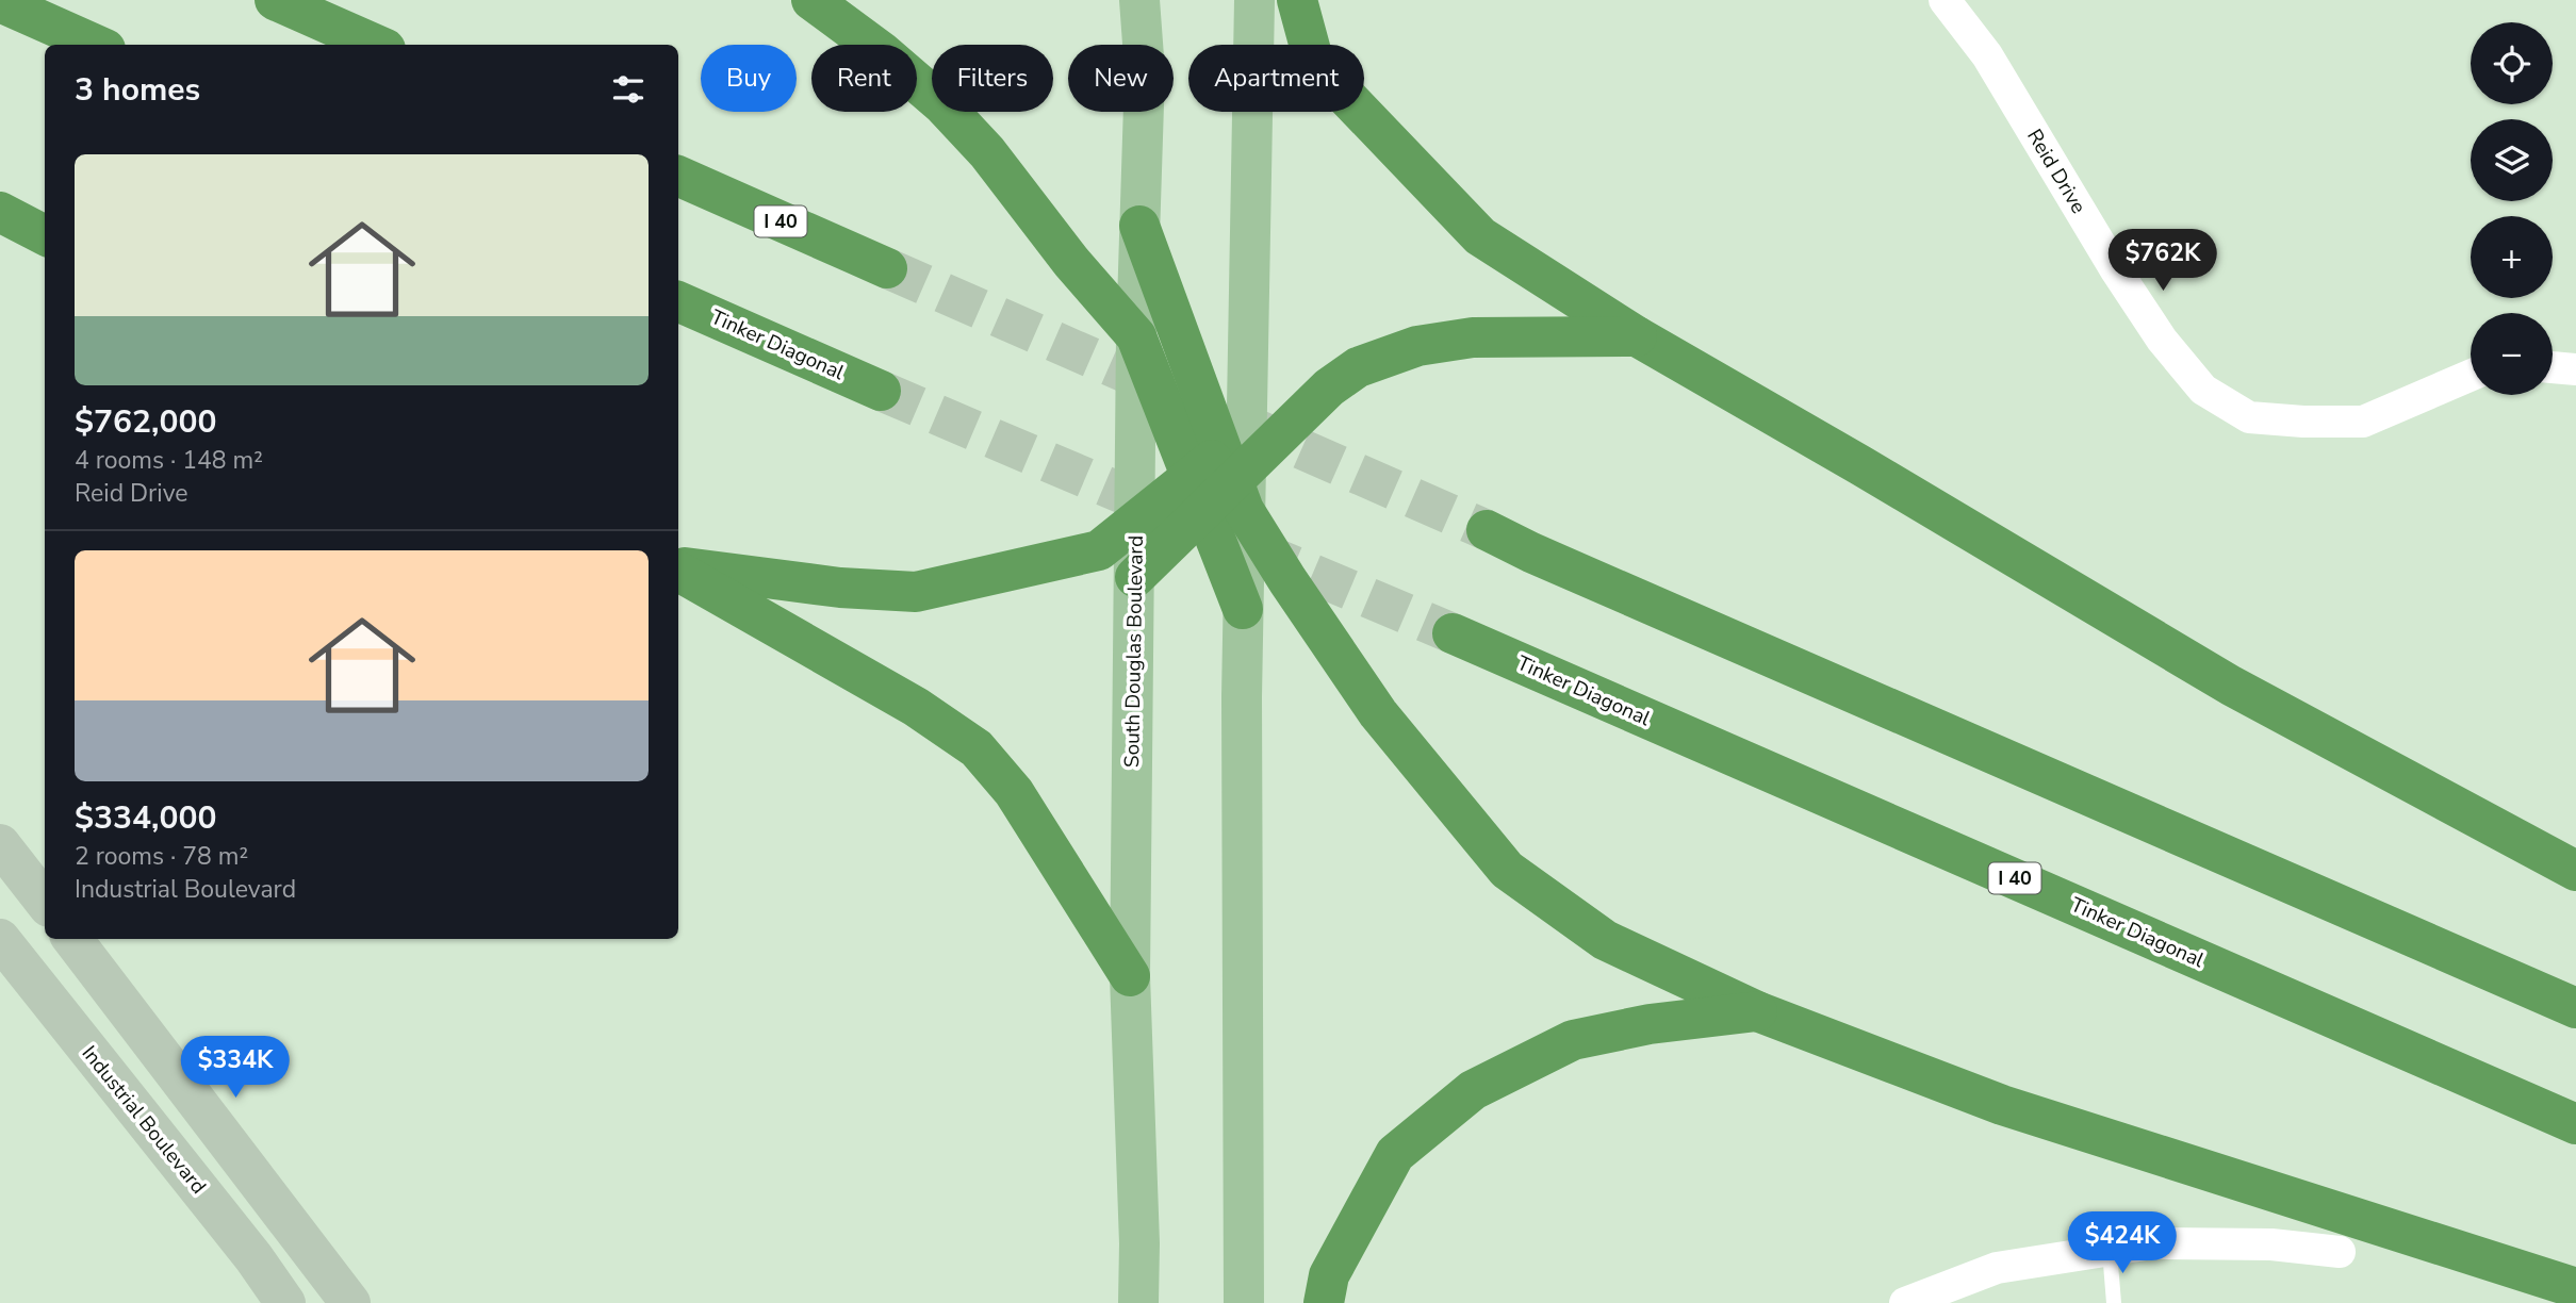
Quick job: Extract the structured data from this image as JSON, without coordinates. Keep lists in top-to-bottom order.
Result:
{
  "streets": {
    "highway": ["I 40", "Tinker Diagonal"],
    "main road": ["South Douglas Boulevard", "Industrial Boulevard"],
    "street": ["Reid Drive"]
  },
  "page": {
    "map_buttons": ["+", "−"],
    "chip": [
      "Buy",
      "Rent",
      "Filters",
      "New",
      "Apartment"
    ],
    "heading": "3 homes",
    "list": [
      {
        "name": "$762,000",
        "note": "4 rooms · 148 m² · Reid Drive"
      },
      {
        "name": "$334,000",
        "note": "2 rooms · 78 m² · Industrial Boulevard"
      }
    ],
    "price": ["$762K", "$334K", "$424K"]
  }
}
